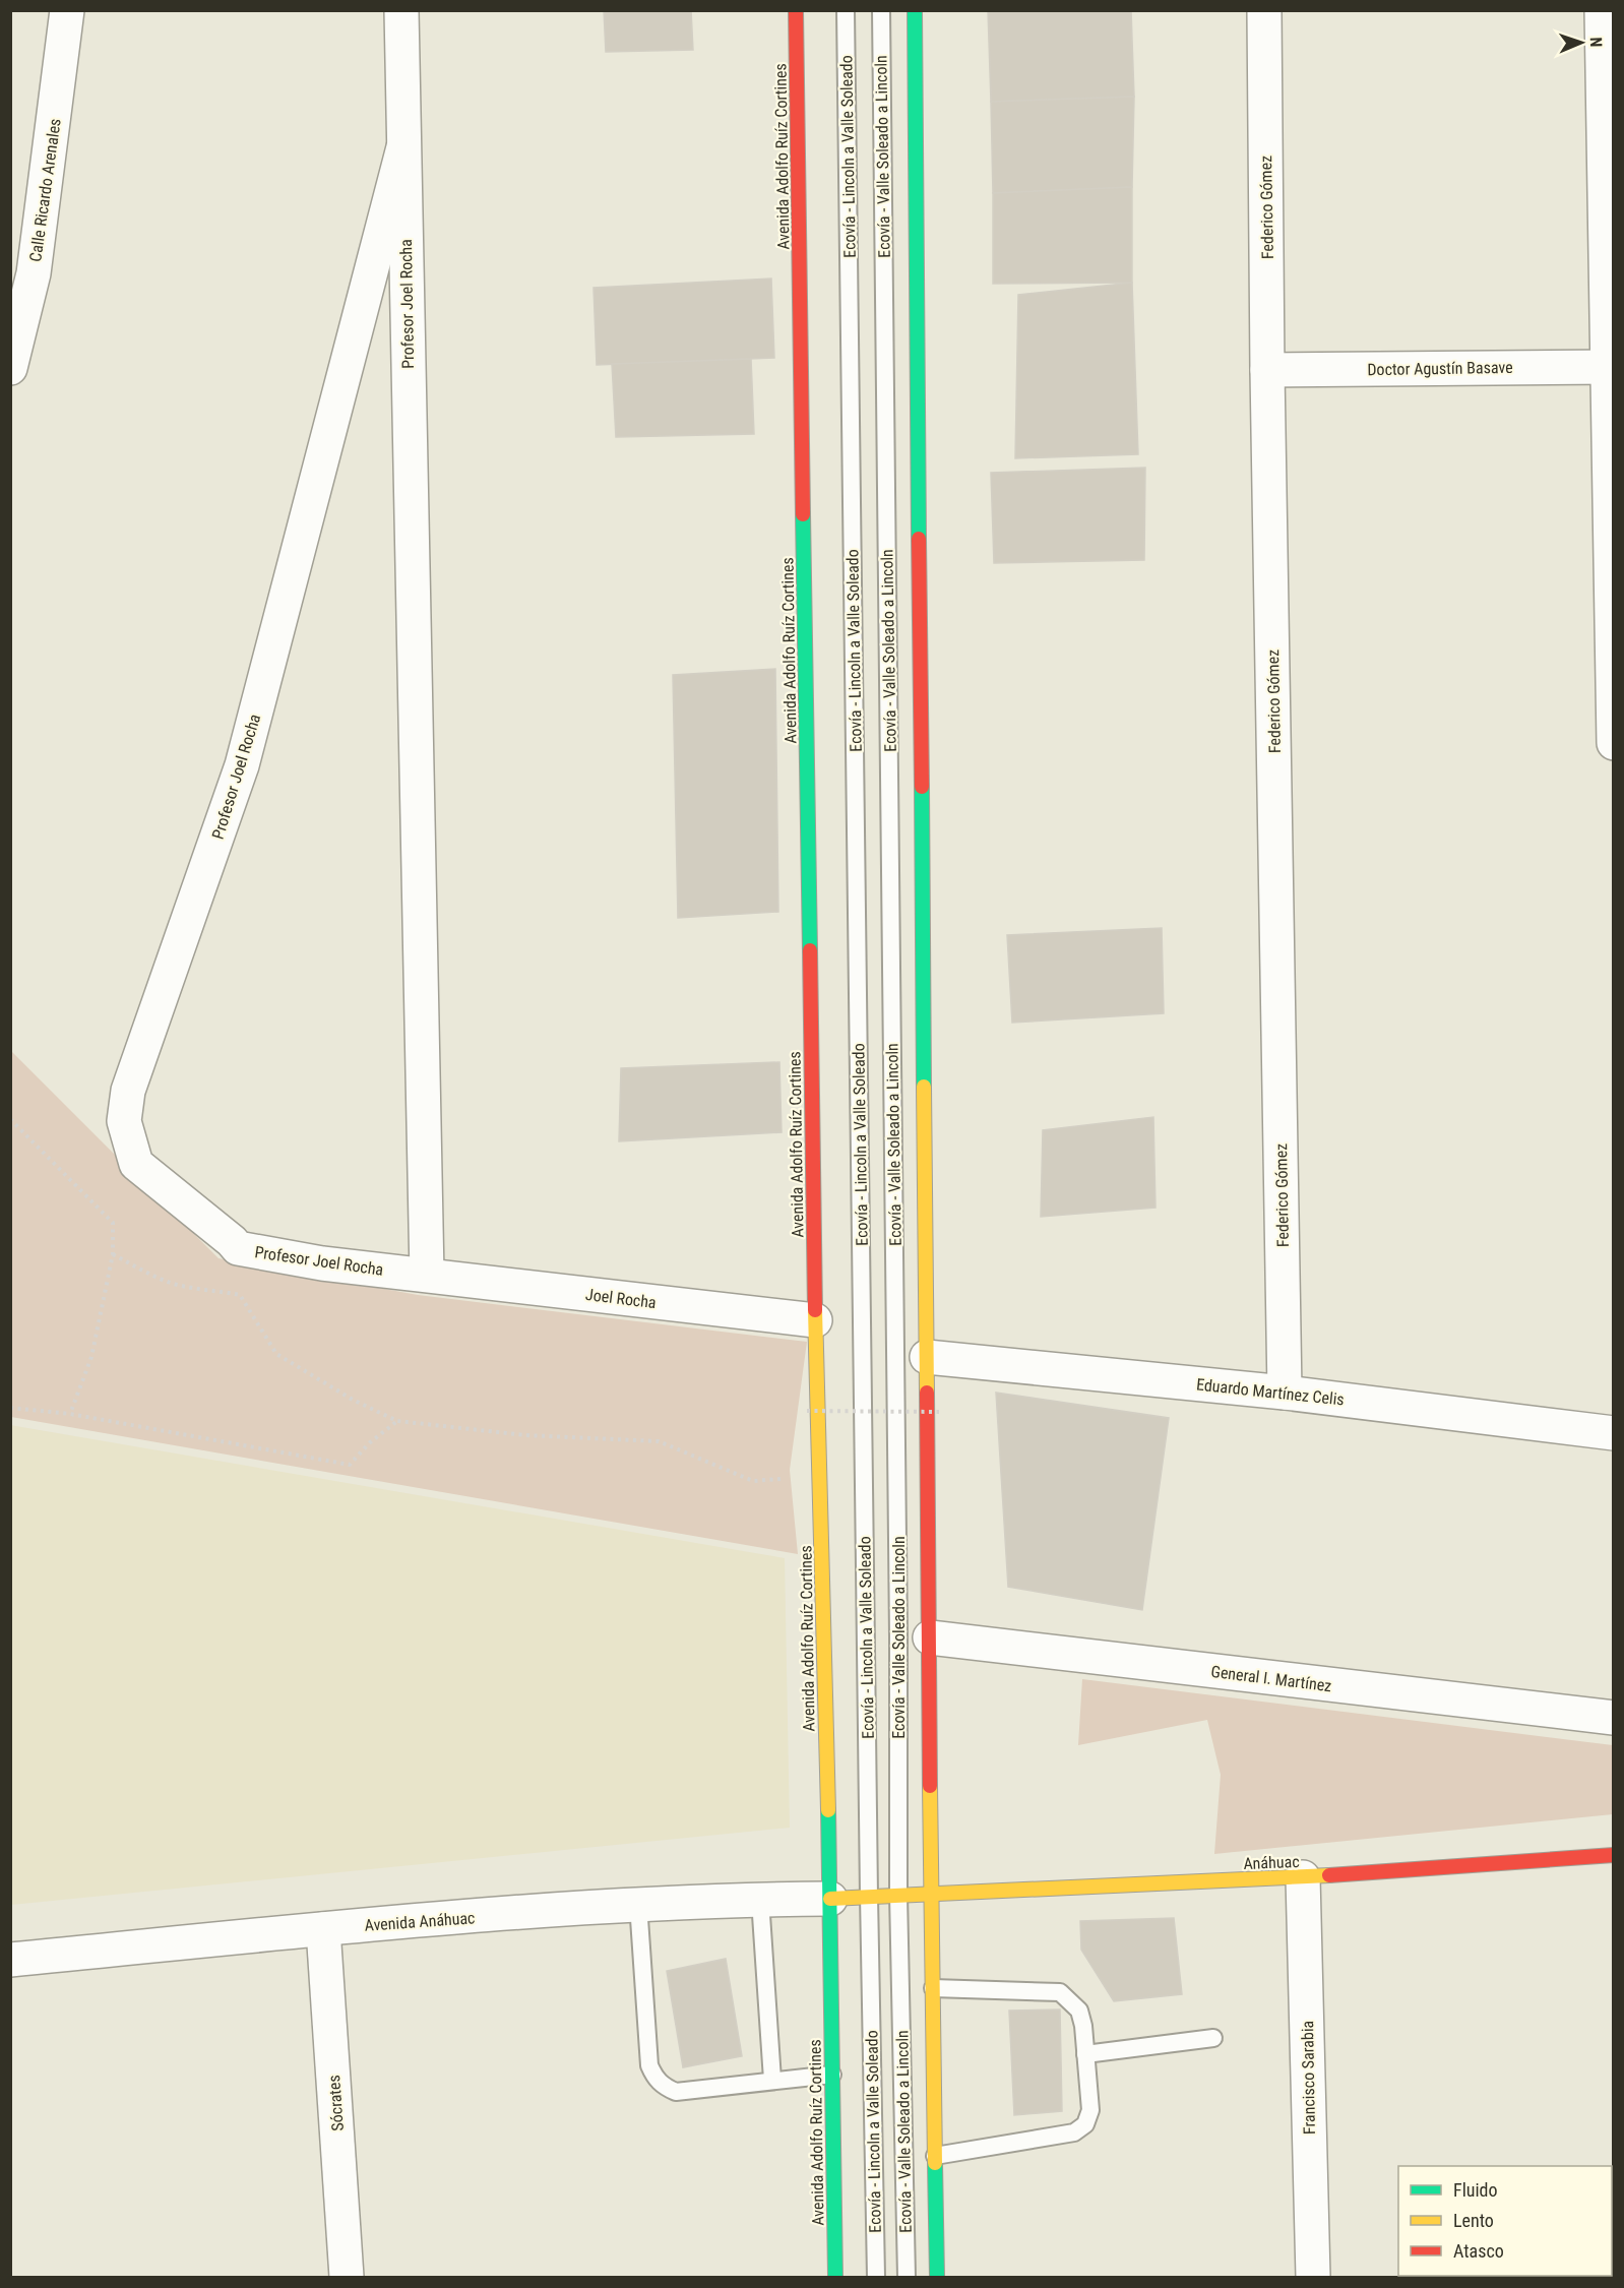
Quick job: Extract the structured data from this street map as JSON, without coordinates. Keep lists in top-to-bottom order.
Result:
{
  "streets": {
    "main road": ["Avenida Adolfo Ruíz Cortines", "Anáhuac"],
    "street": [
      "Calle Ricardo Arenales",
      "Federico Gómez",
      "Profesor Joel Rocha",
      "Doctor Agustín Basave",
      "Joel Rocha",
      "Eduardo Martínez Celis",
      "General I. Martínez",
      "Avenida Anáhuac",
      "Francisco Sarabia",
      "Sócrates"
    ],
    "lane": ["Ecovía - Lincoln a Valle Soleado", "Ecovía - Valle Soleado a Lincoln"]
  },
  "crossings": [
    ["Avenida Adolfo Ruíz Cortines", "Joel Rocha"],
    ["Avenida Adolfo Ruíz Cortines", "Anáhuac"],
    ["Avenida Adolfo Ruíz Cortines", "Avenida Anáhuac"],
    ["Ecovía - Lincoln a Valle Soleado", "Anáhuac"],
    ["Ecovía - Valle Soleado a Lincoln", "Anáhuac"],
    ["Federico Gómez", "Doctor Agustín Basave"],
    ["Federico Gómez", "Eduardo Martínez Celis"],
    ["Profesor Joel Rocha", "Joel Rocha"],
    ["Anáhuac", "Avenida Anáhuac"],
    ["Anáhuac", "Francisco Sarabia"],
    ["Avenida Anáhuac", "Sócrates"]
  ],
  "legend": ["Fluido", "Lento", "Atasco"],
  "north": "right"
}
